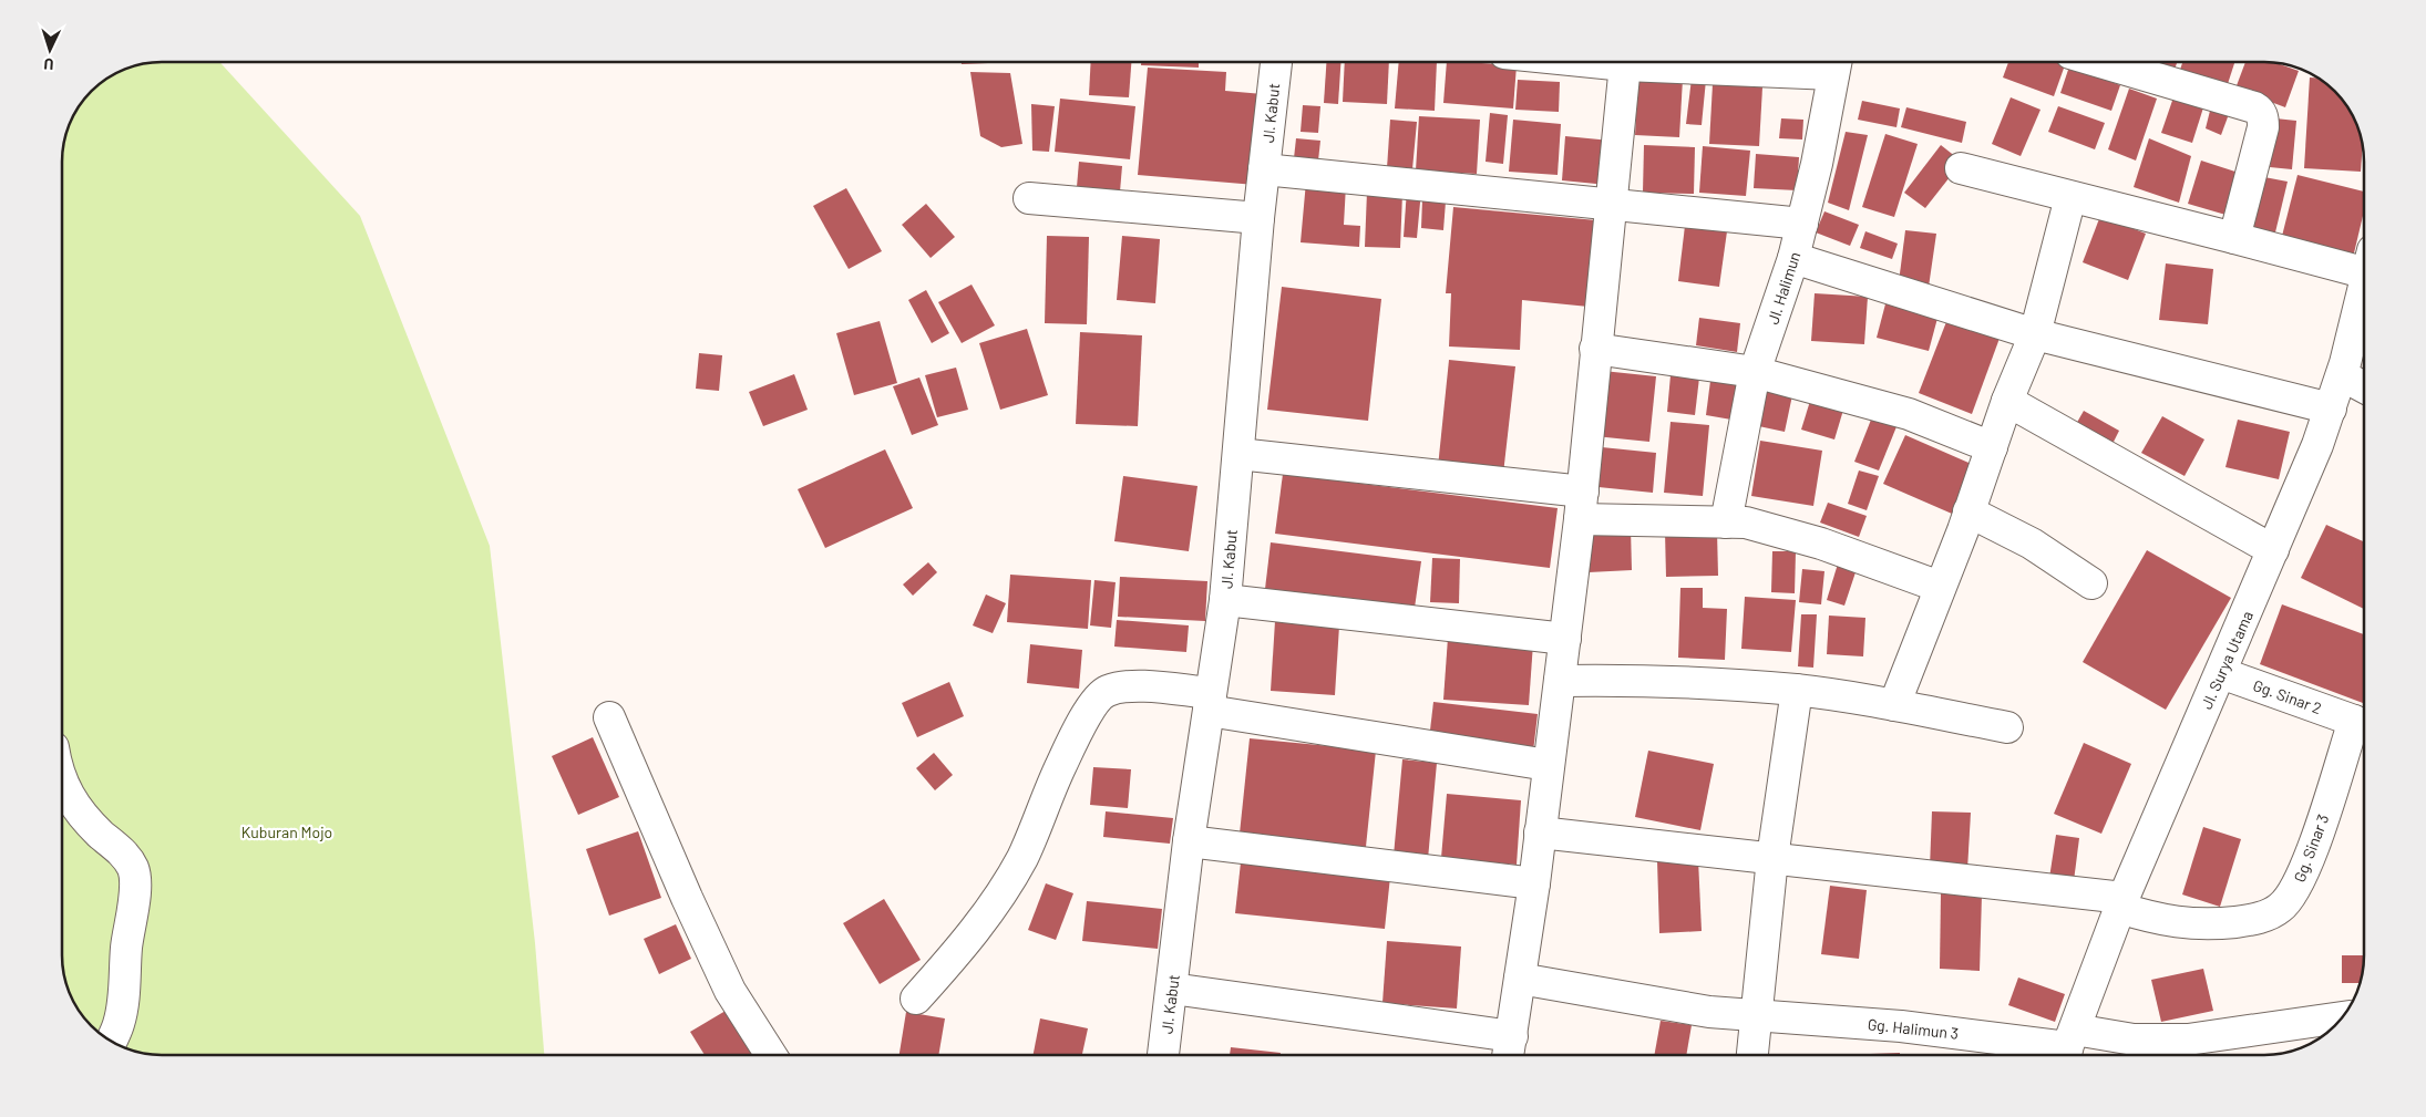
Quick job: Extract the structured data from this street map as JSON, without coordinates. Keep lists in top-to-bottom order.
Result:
{
  "streets": {
    "street": [
      "Jl. Kabut",
      "Jl. Halimun",
      "Jl. Surya Utama",
      "Gg. Sinar 2",
      "Gg. Sinar 3",
      "Gg. Halimun 3"
    ]
  },
  "crossings": [
    ["Jl. Surya Utama", "Gg. Sinar 2"],
    ["Jl. Surya Utama", "Gg. Sinar 3"],
    ["Jl. Surya Utama", "Gg. Halimun 3"],
    ["Gg. Sinar 2", "Gg. Sinar 3"]
  ],
  "parks": ["Kuburan Mojo"],
  "north": "bottom"
}
